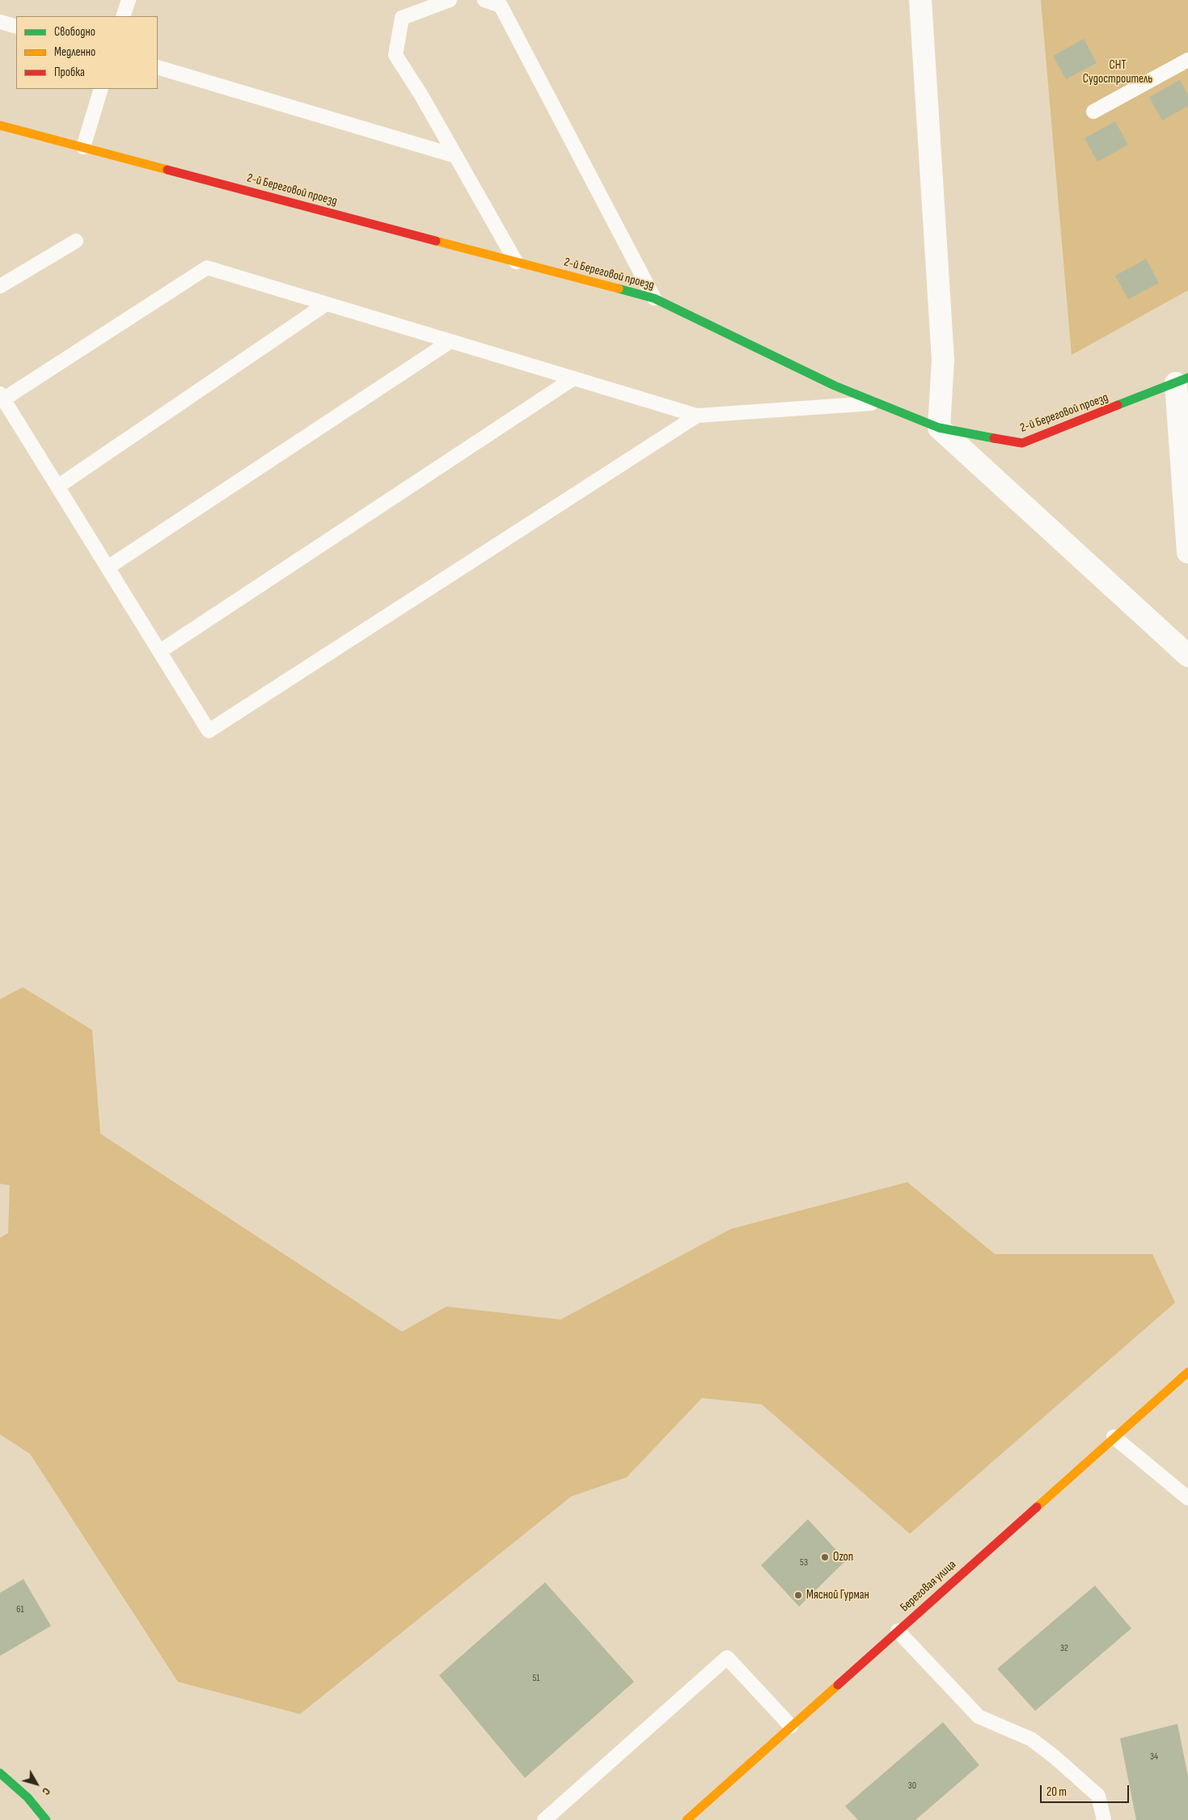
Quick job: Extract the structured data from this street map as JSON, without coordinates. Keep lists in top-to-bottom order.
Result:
{
  "streets": {
    "street": ["2-й Береговой проезд", "Береговая улица"]
  },
  "parks": ["СНТ Судостроитель"],
  "places": ["Ozon", "Мясной Гурман"],
  "house_numbers": [
    "53",
    "61",
    "32",
    "51",
    "34",
    "30"
  ],
  "legend": ["Свободно", "Медленно", "Пробка"],
  "scale_bar": "20 m",
  "north": "bottom right"
}
